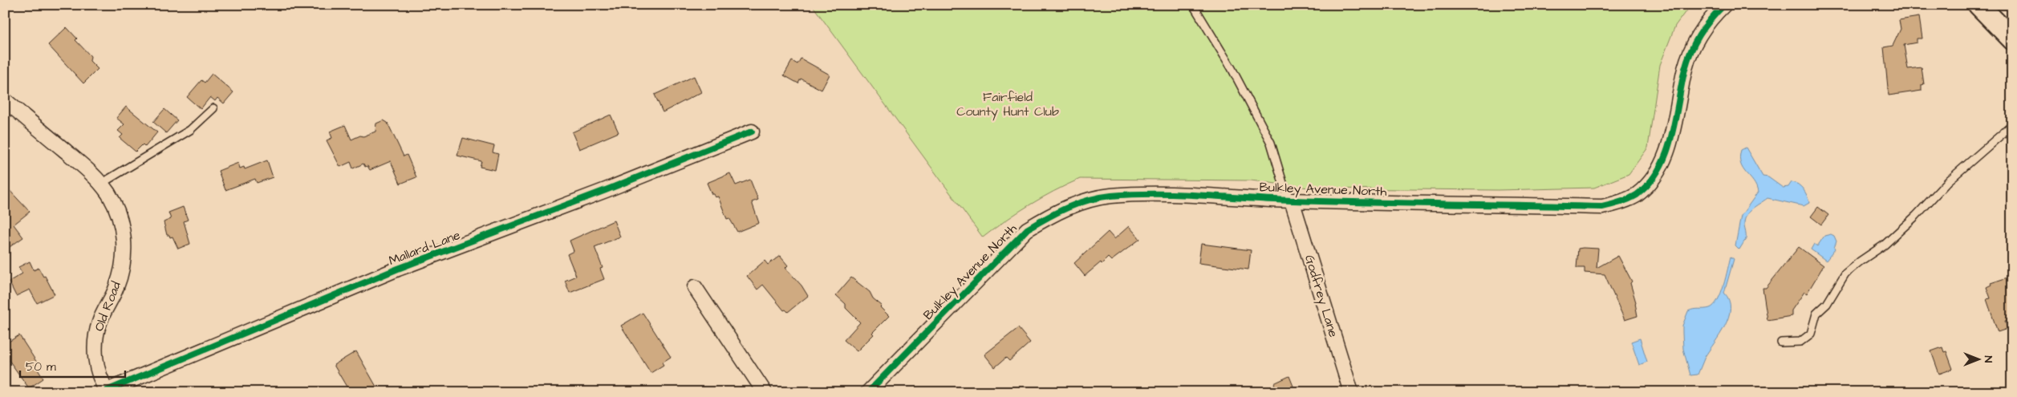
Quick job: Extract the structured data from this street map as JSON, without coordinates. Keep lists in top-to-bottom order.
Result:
{
  "streets": {
    "street": [
      "Bulkley Avenue North",
      "Mallard Lane",
      "Godfrey Lane",
      "Old Road"
    ]
  },
  "crossings": [
    ["Bulkley Avenue North", "Godfrey Lane"],
    ["Mallard Lane", "Old Road"]
  ],
  "parks": ["Fairfield County Hunt Club"],
  "scale_bar": "50 m",
  "north": "right"
}
